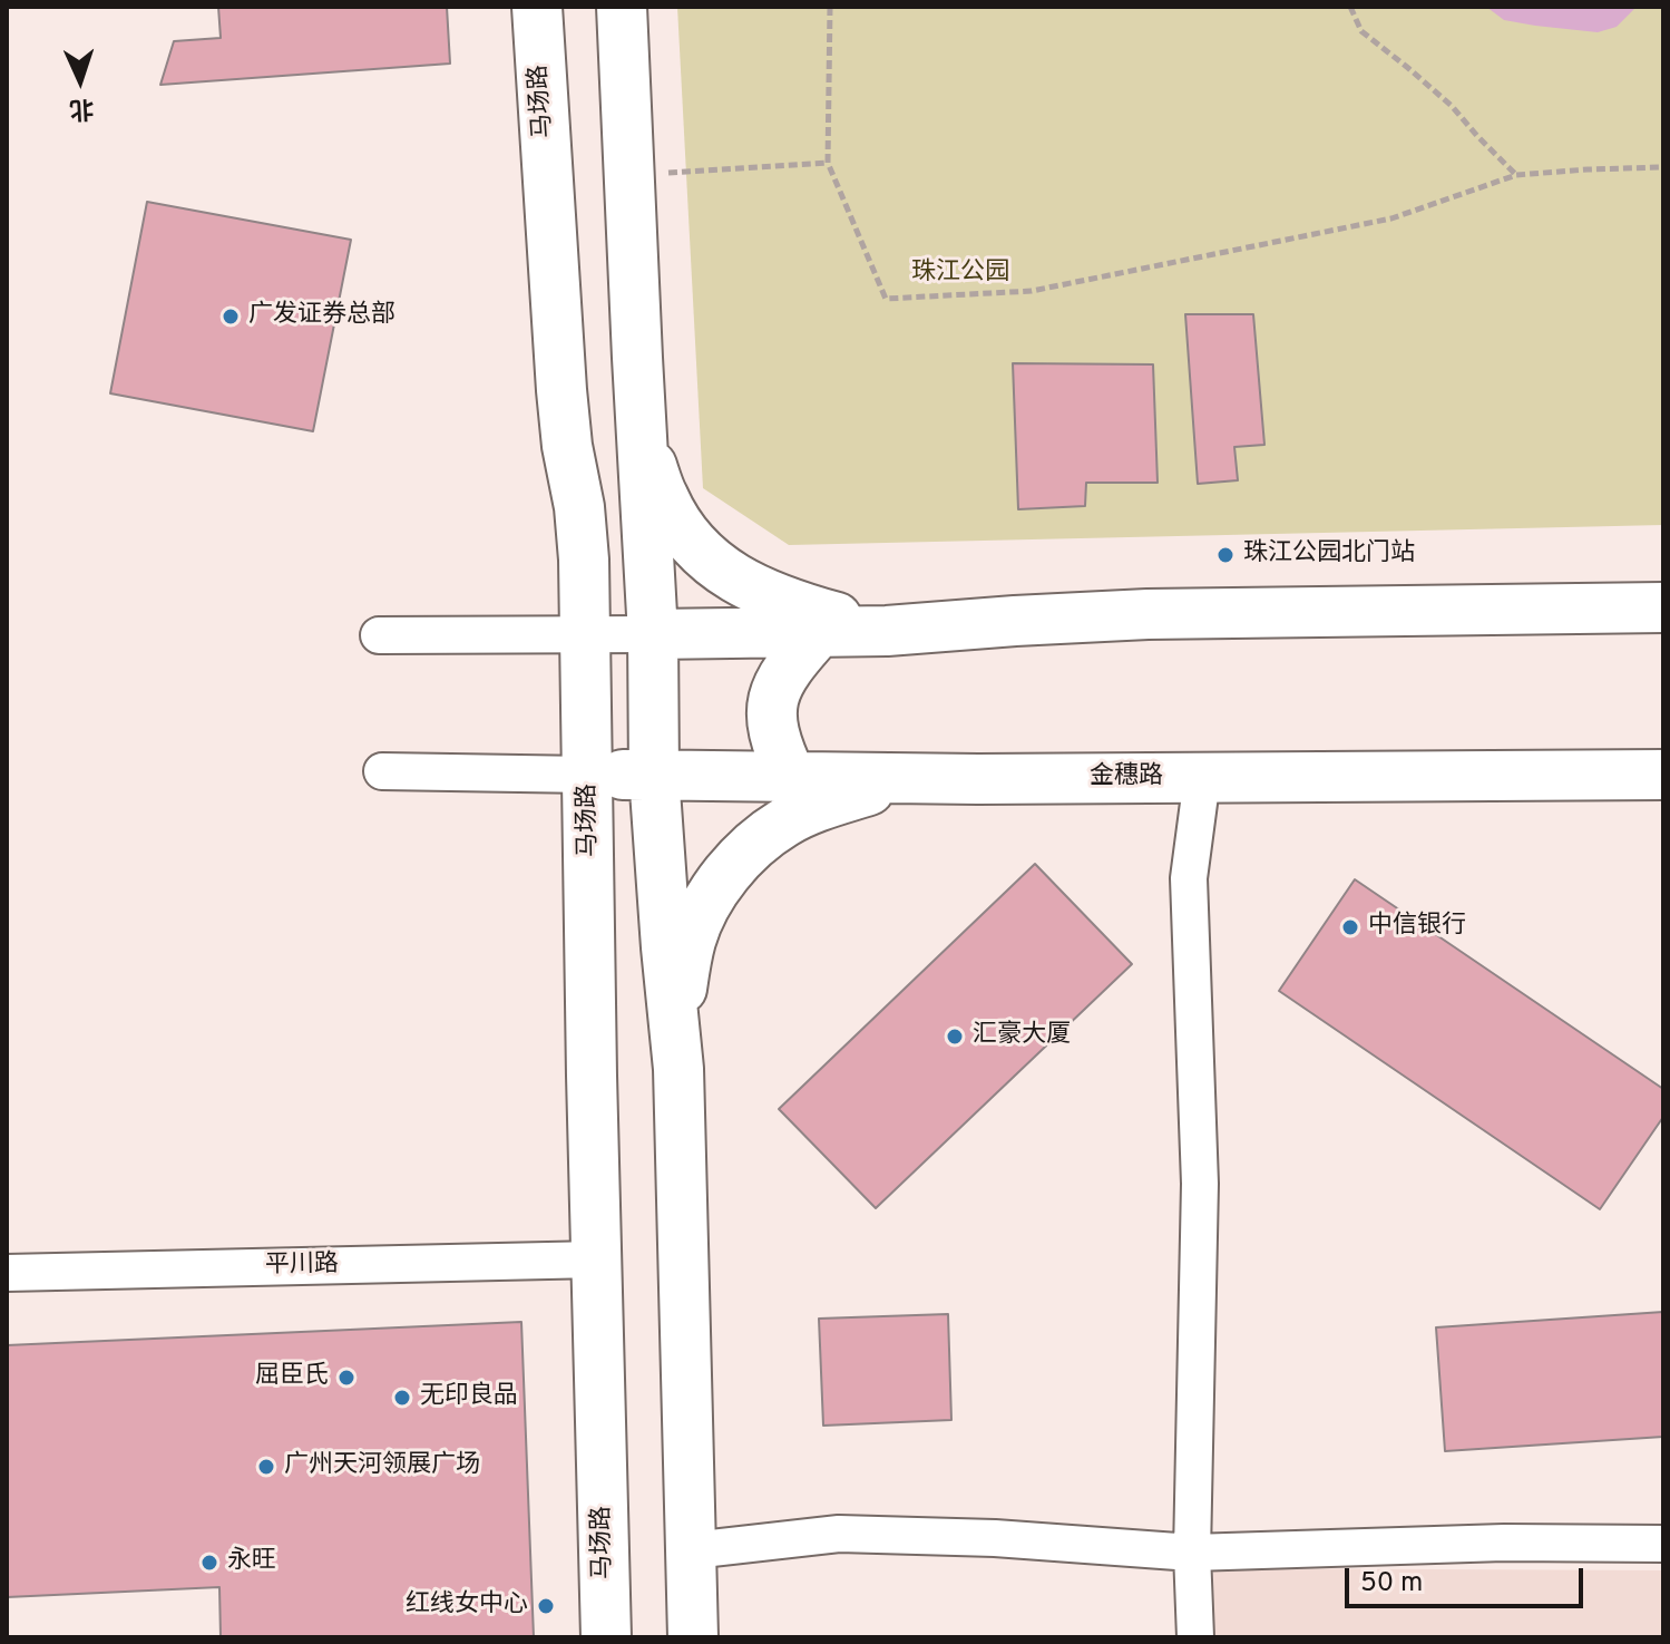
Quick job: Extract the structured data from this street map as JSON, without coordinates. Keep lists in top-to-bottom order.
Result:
{
  "streets": {
    "main road": ["马场路", "金穗路"],
    "street": ["平川路"]
  },
  "crossings": [
    ["马场路", "金穗路"],
    ["马场路", "平川路"]
  ],
  "parks": ["珠江公园"],
  "places": [
    "广发证券总部",
    "珠江公园北门站",
    "中信银行",
    "汇豪大厦",
    "屈臣氏",
    "无印良品",
    "广州天河领展广场",
    "永旺",
    "红线女中心"
  ],
  "scale_bar": "50 m",
  "north": "bottom"
}
